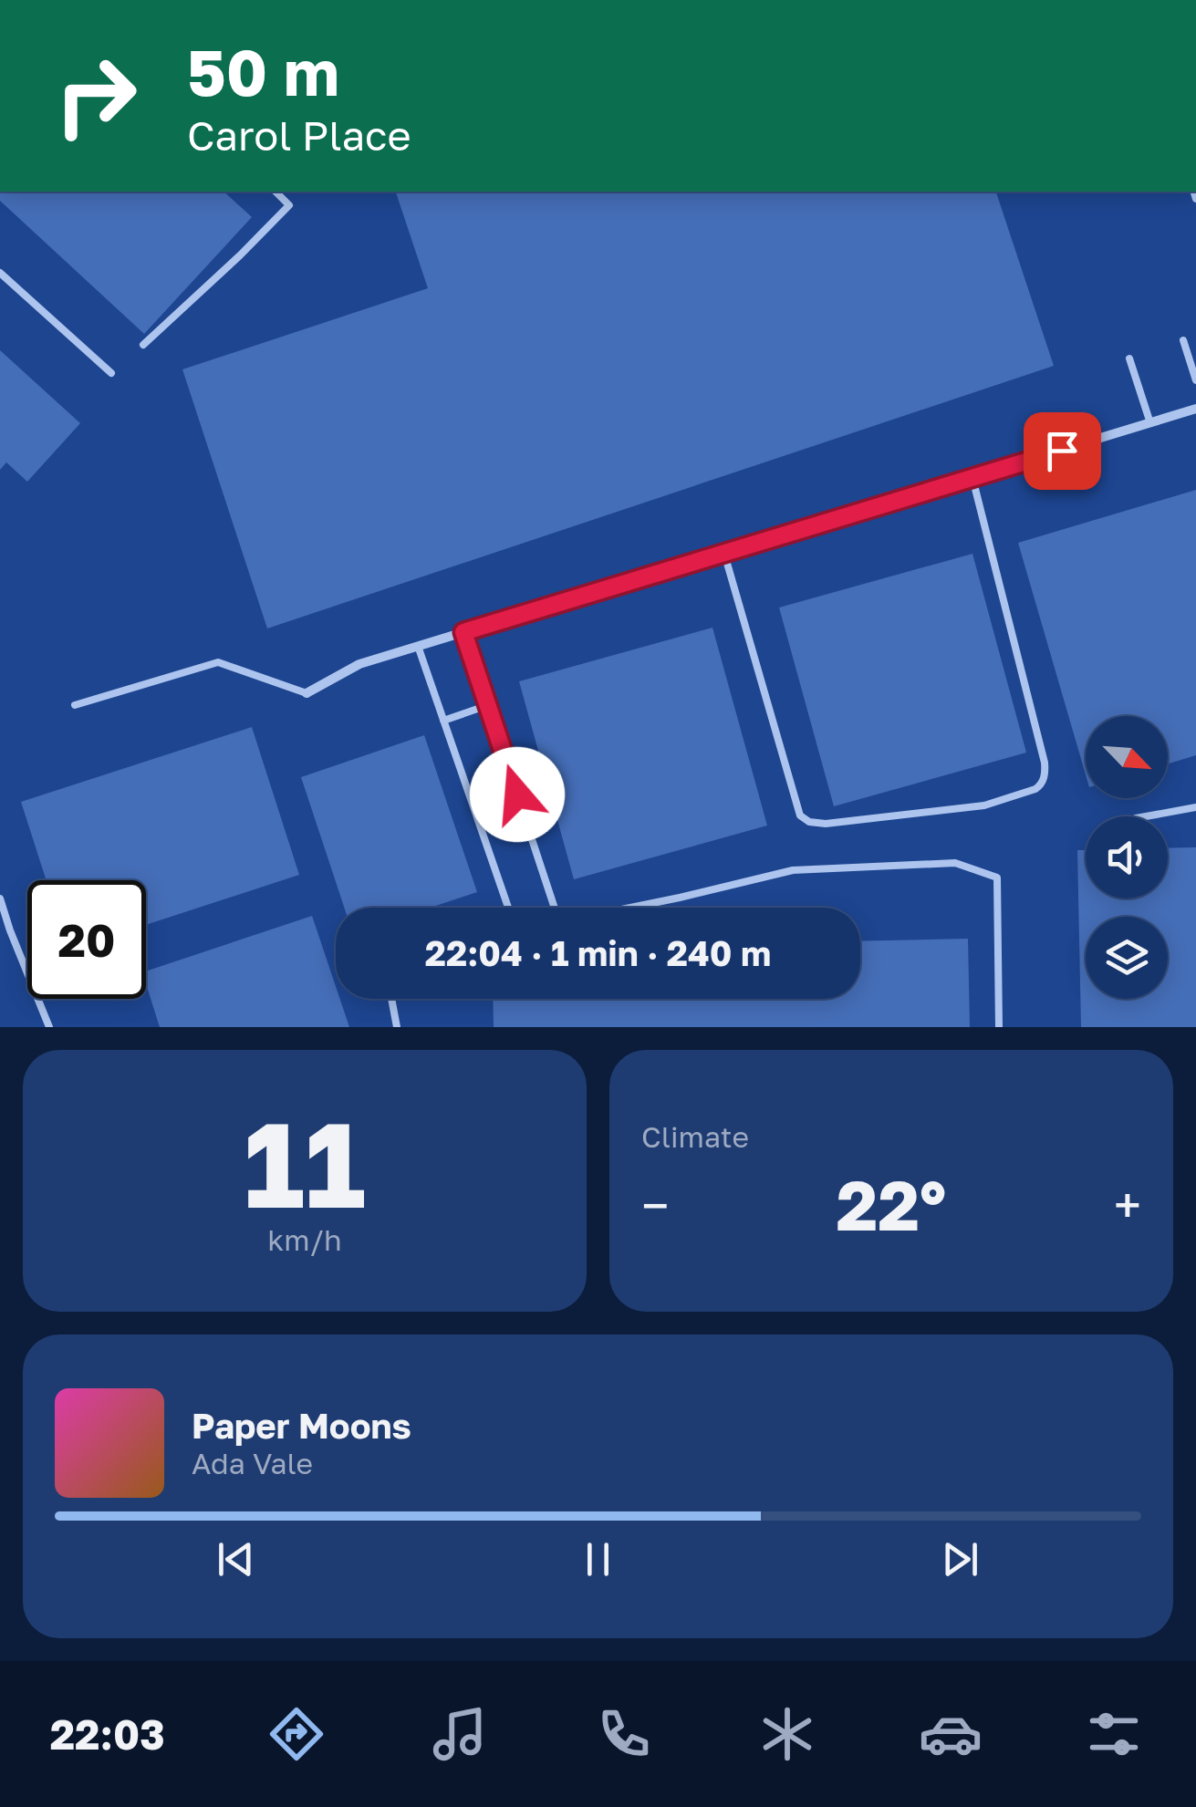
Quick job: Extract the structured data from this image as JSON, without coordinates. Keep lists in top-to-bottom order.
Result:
{
  "north": "bottom right",
  "page": {
    "turn": ["50 m", "Carol Place"],
    "limit": "20",
    "trip": "22:04 · 1 min · 240 m",
    "tile": [
      ["11", "km/h"],
      "Climate"
    ],
    "heat": ["−", "22°", "+"],
    "song": ["Paper Moons", "Ada Vale"],
    "tabs": "22:03"
  }
}
